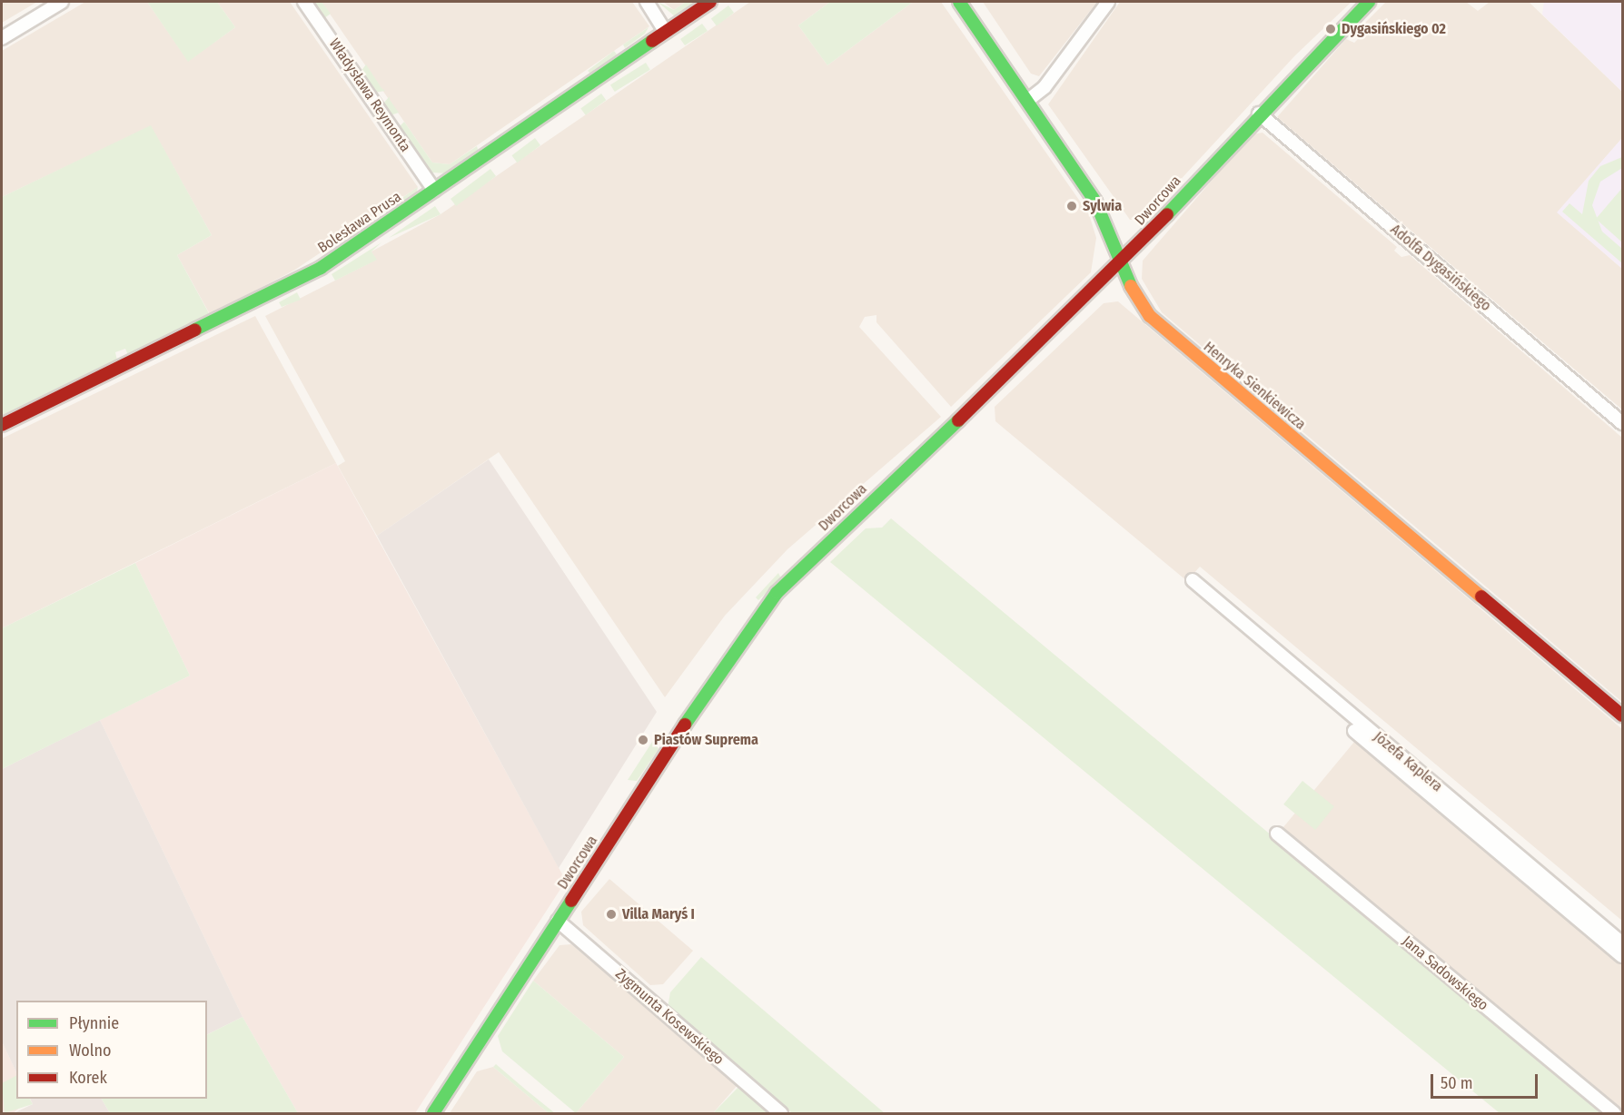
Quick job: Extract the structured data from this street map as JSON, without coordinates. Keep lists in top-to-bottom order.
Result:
{
  "streets": {
    "street": [
      "Władysława Reymonta",
      "Dworcowa",
      "Bolesława Prusa",
      "Adolfa Dygasińskiego",
      "Henryka Sienkiewicza",
      "Józefa Kaplera",
      "Jana Sadowskiego",
      "Zygmunta Kosewskiego"
    ]
  },
  "crossings": [
    ["Władysława Reymonta", "Bolesława Prusa"],
    ["Dworcowa", "Adolfa Dygasińskiego"],
    ["Dworcowa", "Henryka Sienkiewicza"],
    ["Dworcowa", "Zygmunta Kosewskiego"]
  ],
  "places": [
    "Dygasińskiego 02",
    "Sylwia",
    "Piastów Suprema",
    "Villa Maryś I"
  ],
  "legend": ["Płynnie", "Wolno", "Korek"],
  "scale_bar": "50 m"
}
